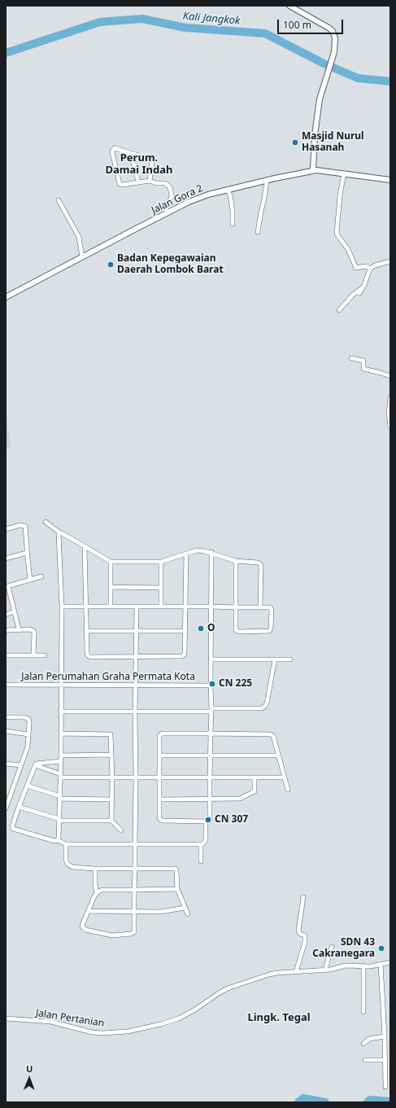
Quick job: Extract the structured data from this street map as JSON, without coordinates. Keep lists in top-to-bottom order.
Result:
{
  "streets": {
    "street": ["Jalan Gora 2", "Jalan Perumahan Graha Permata Kota", "Jalan Pertanian"]
  },
  "districts": ["Perum. Damai Indah", "Lingk. Tegal"],
  "water": ["Kali Jangkok"],
  "places": [
    "Masjid Nurul Hasanah",
    "Badan Kepegawaian Daerah Lombok Barat",
    "O",
    "CN 225",
    "CN 307",
    "SDN 43 Cakranegara"
  ],
  "scale_bar": "100 m",
  "north": "top"
}
